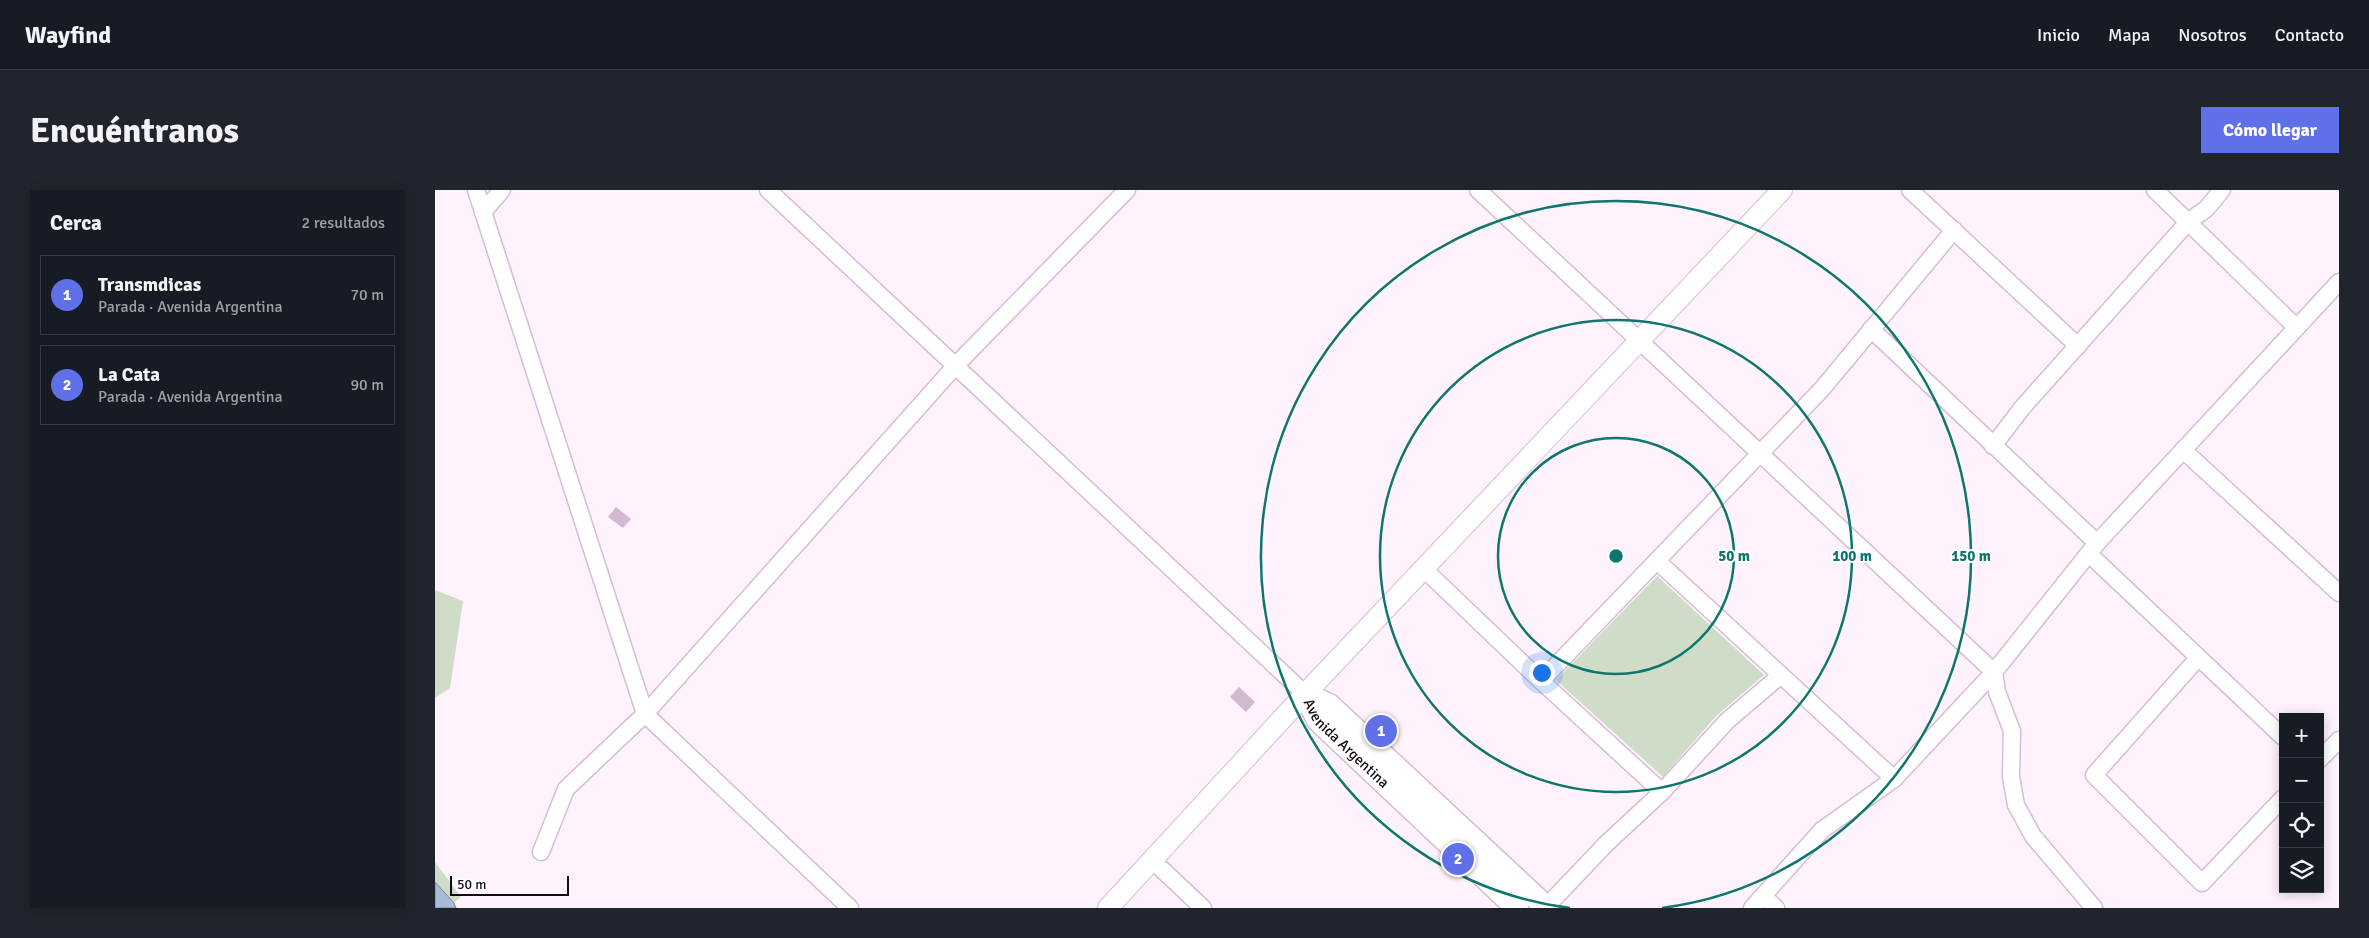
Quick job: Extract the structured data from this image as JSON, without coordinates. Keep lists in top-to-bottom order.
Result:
{
  "streets": {
    "main road": ["Avenida Argentina"]
  },
  "scale_bar": "50 m",
  "page": {
    "header": "Wayfind",
    "nav": [
      "Inicio",
      "Mapa",
      "Nosotros",
      "Contacto"
    ],
    "buttons": "Cómo llegar",
    "title": "Encuéntranos",
    "heading": ["Cerca", "2 resultados"],
    "list": [
      {
        "mark": "1",
        "name": "Transmdicas",
        "note": "Parada · Avenida Argentina",
        "value": "70 m"
      },
      {
        "mark": "2",
        "name": "La Cata",
        "note": "Parada · Avenida Argentina",
        "value": "90 m"
      }
    ],
    "map_buttons": ["+", "−"],
    "pins": ["1", "2"],
    "scale": "50 m"
  },
  "rings": ["50 m", "100 m", "150 m"]
}
